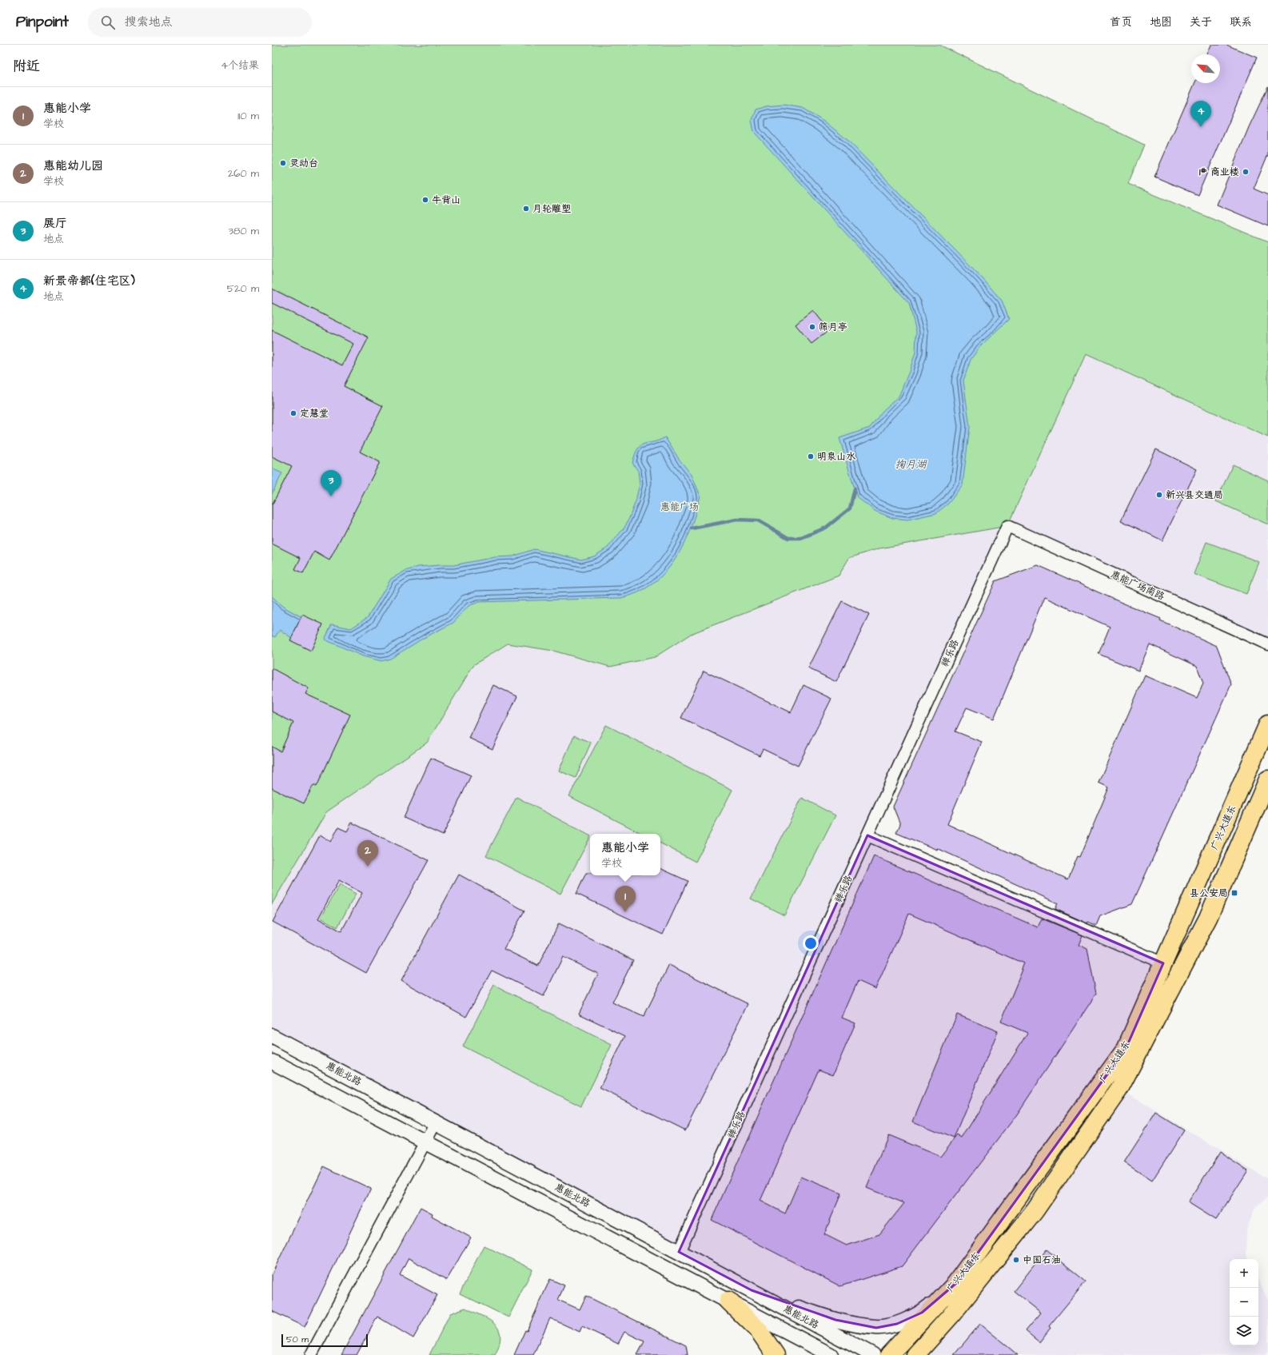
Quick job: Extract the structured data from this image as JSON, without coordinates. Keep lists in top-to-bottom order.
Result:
{
  "streets": {
    "highway": ["广兴大道东"],
    "street": ["惠能广场南路", "禅乐路", "惠能北路"]
  },
  "crossings": [
    ["惠能广场南路", "禅乐路"],
    ["禅乐路", "惠能北路"]
  ],
  "water": ["掬月湖"],
  "parks": ["惠能广场"],
  "places": {
    "other": [
      "灵动台",
      "1# 商业楼",
      "牛背山",
      "月轮雕塑",
      "筛月亭",
      "定慧堂",
      "明泉山水",
      "新兴县交通局",
      "中国石油"
    ],
    "transit": ["县公安局"]
  },
  "scale_bar": "50 m",
  "north": "top left",
  "page": {
    "header": "Pinpoint",
    "search": "搜索地点",
    "nav": [
      "首页",
      "地图",
      "关于",
      "联系"
    ],
    "heading": ["附近", "4个结果"],
    "list": [
      {
        "mark": "1",
        "name": "惠能小学",
        "note": "学校",
        "value": "110 m"
      },
      {
        "mark": "2",
        "name": "惠能幼儿园",
        "note": "学校",
        "value": "260 m"
      },
      {
        "mark": "3",
        "name": "展厅",
        "note": "地点",
        "value": "380 m"
      },
      {
        "mark": "4",
        "name": "新景帝都(住宅区)",
        "note": "地点",
        "value": "520 m"
      }
    ],
    "pins": [
      "4",
      "3",
      "2",
      "1"
    ],
    "popup": ["惠能小学", "学校"],
    "map_buttons": ["+", "−"],
    "scale": "50 m"
  }
}
